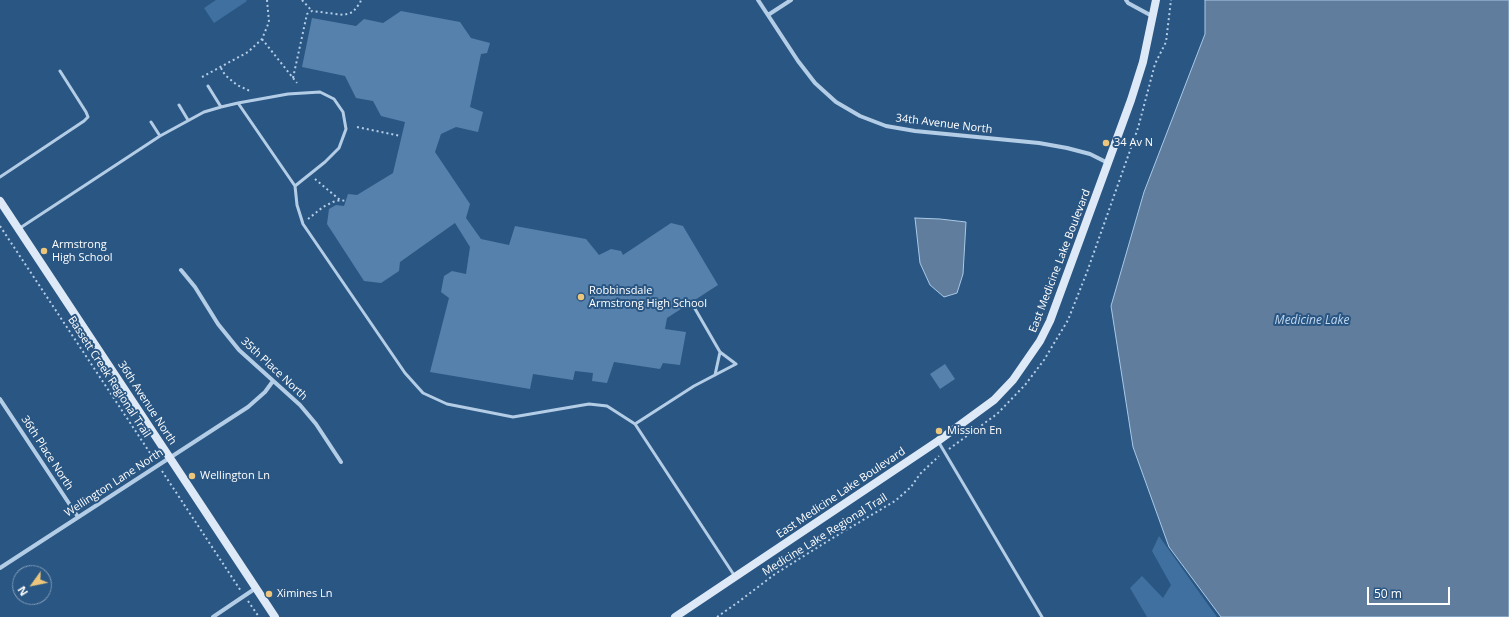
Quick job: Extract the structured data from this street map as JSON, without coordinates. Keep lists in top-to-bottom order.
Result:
{
  "streets": {
    "street": [
      "34th Avenue North",
      "East Medicine Lake Boulevard",
      "35th Place North",
      "36th Avenue North",
      "36th Place North",
      "Wellington Lane North"
    ],
    "path": ["Bassett Creek Regional Trail", "Medicine Lake Regional Trail"]
  },
  "crossings": [
    ["34th Avenue North", "East Medicine Lake Boulevard"],
    ["35th Place North", "Wellington Lane North"],
    ["Bassett Creek Regional Trail", "Wellington Lane North"],
    ["36th Avenue North", "Wellington Lane North"],
    ["36th Place North", "Wellington Lane North"]
  ],
  "water": ["Medicine Lake"],
  "places": [
    "34 Av N",
    "Armstrong High School",
    "Robbinsdale Armstrong High School",
    "Mission En",
    "Wellington Ln",
    "Ximines Ln"
  ],
  "scale_bar": "50 m",
  "north": "bottom left"
}
